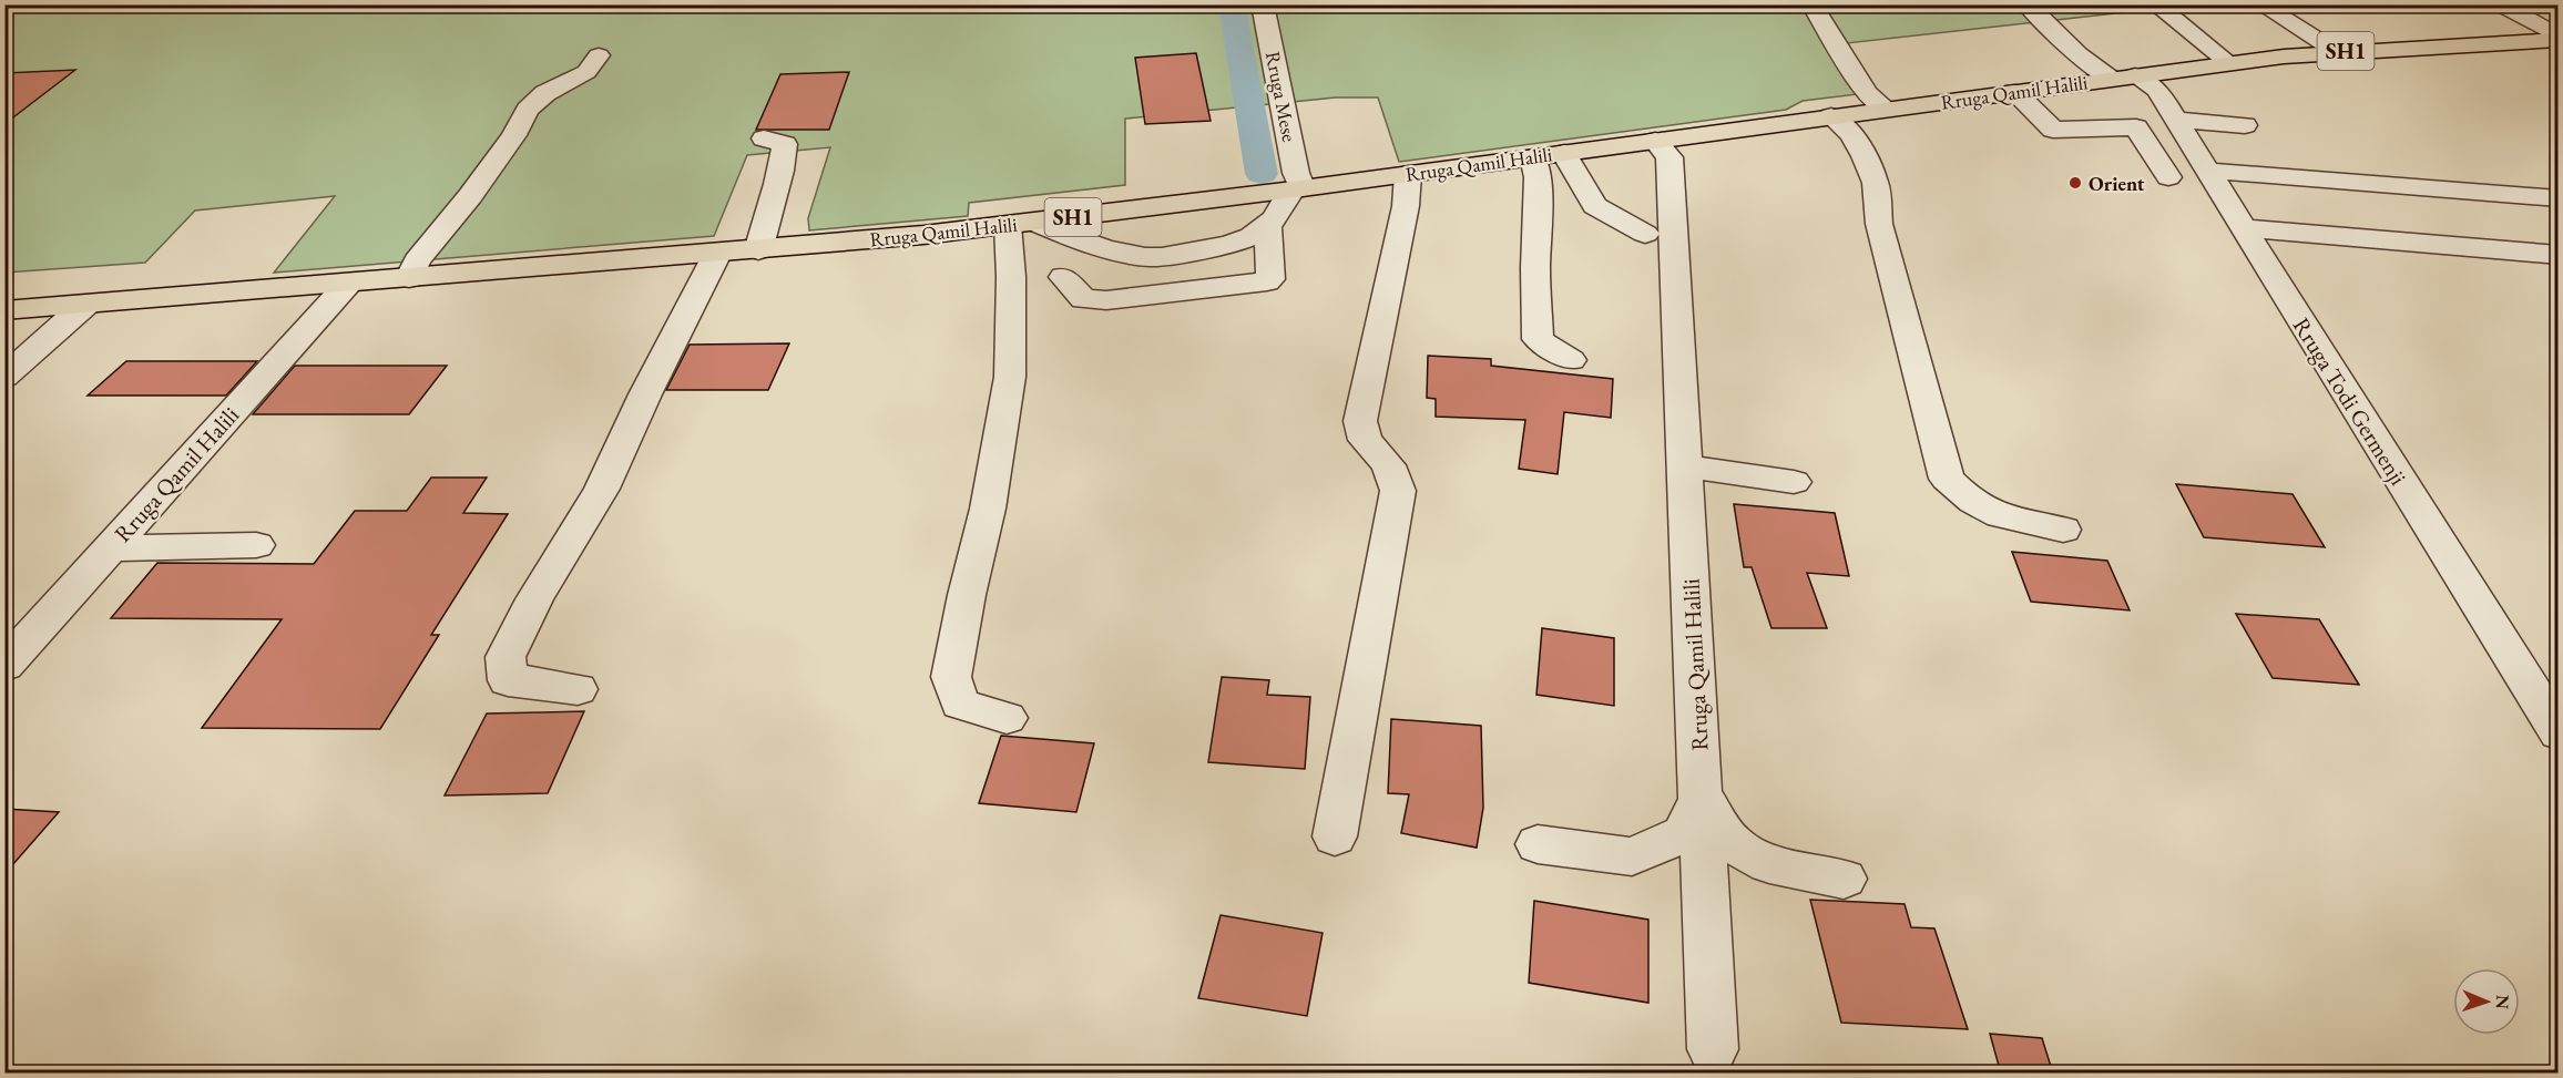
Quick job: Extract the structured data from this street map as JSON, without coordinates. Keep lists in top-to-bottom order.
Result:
{
  "streets": {
    "main road": ["SH1", "Rruga Qamil Halili"],
    "street": ["Rruga Mese", "Rruga Todi Germenji"]
  },
  "crossings": [
    ["SH1", "Rruga Qamil Halili"],
    ["SH1", "Rruga Todi Germenji"],
    ["Rruga Qamil Halili", "Rruga Mese"],
    ["Rruga Qamil Halili", "Rruga Todi Germenji"]
  ],
  "places": ["Orient"],
  "north": "right"
}
